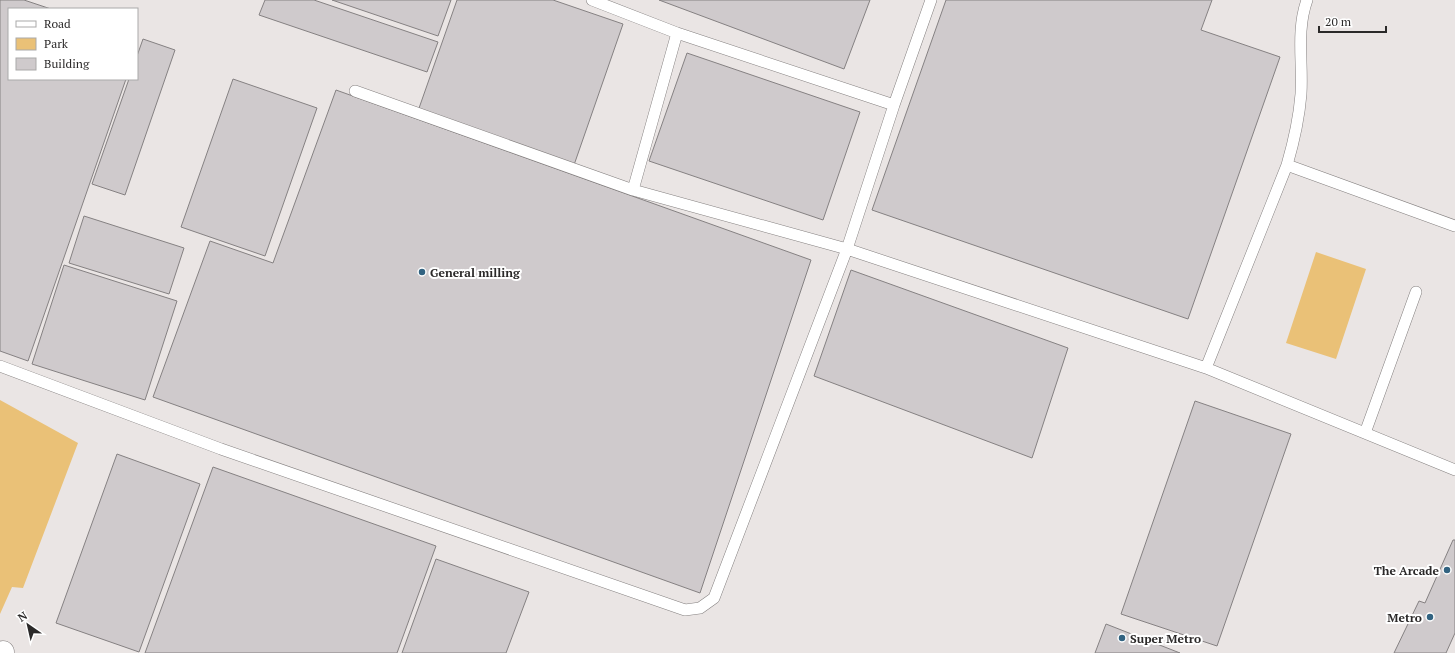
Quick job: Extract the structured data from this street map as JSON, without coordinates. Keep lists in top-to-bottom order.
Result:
{
  "places": [
    "General milling",
    "The Arcade",
    "Metro",
    "Super Metro"
  ],
  "legend": ["Road", "Park", "Building"],
  "scale_bar": "20 m",
  "north": "top left"
}
